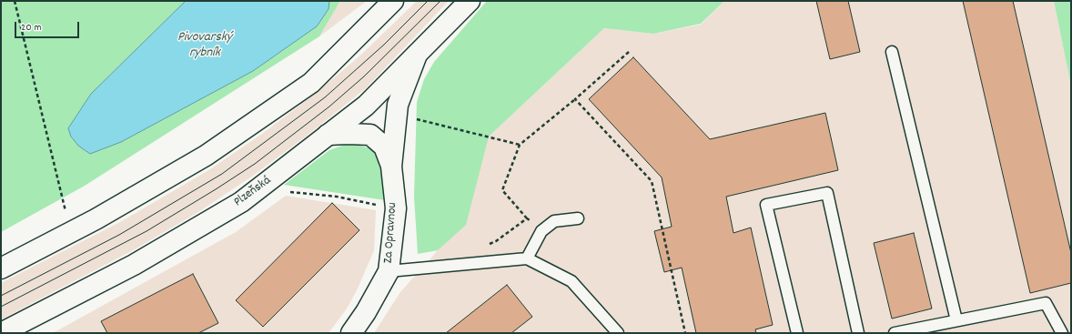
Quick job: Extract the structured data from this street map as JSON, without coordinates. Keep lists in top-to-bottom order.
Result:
{
  "streets": {
    "main road": ["Plzeňská", "Za Opravnou"]
  },
  "water": ["Pivovarský rybník"],
  "scale_bar": "20 m"
}
